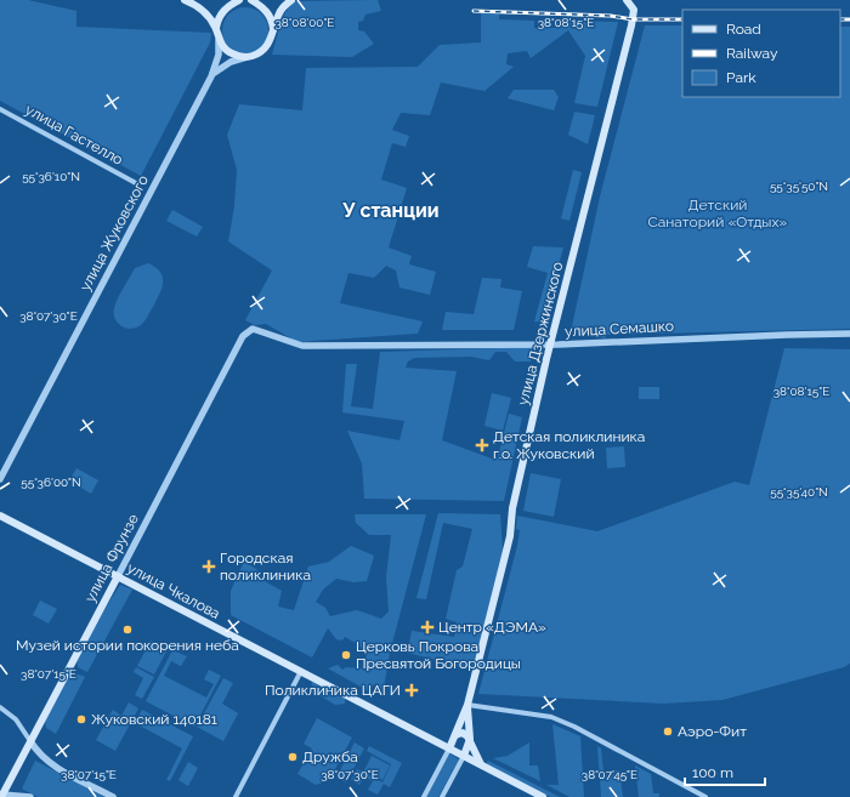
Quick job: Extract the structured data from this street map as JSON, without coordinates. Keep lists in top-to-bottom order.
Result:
{
  "streets": {
    "main road": ["улица Дзержинского", "улица Фрунзе", "улица Чкалова"],
    "street": ["улица Гастелло", "улица Жуковского", "улица Семашко"]
  },
  "crossings": [
    ["улица Семашко", "улица Дзержинского"],
    ["улица Семашко", "улица Фрунзе"],
    ["улица Дзержинского", "улица Чкалова"],
    ["улица Фрунзе", "улица Чкалова"]
  ],
  "districts": ["У станции"],
  "parks": ["Детский Санаторий «Отдых»"],
  "places": {
    "health": [
      "Детская поликлиника г.о. Жуковский",
      "Городская поликлиника",
      "Центр «ДЭМА»",
      "Поликлиника ЦАГИ"
    ],
    "other": [
      "Музей истории покорения неба",
      "Церковь Покрова Пресвятой Богородицы",
      "Жуковский 140181",
      "Аэро-Фит",
      "Дружба"
    ]
  },
  "legend": ["Road", "Railway", "Park"],
  "scale_bar": "100 m",
  "coordinates": [
    "38°08'00\"E",
    "38°08'15\"E",
    "55°36'10\"N",
    "55°35'50\"N",
    "38°07'30\"E",
    "55°36'00\"N",
    "55°35'40\"N",
    "38°07'15\"E",
    "38°07'45\"E"
  ]
}
